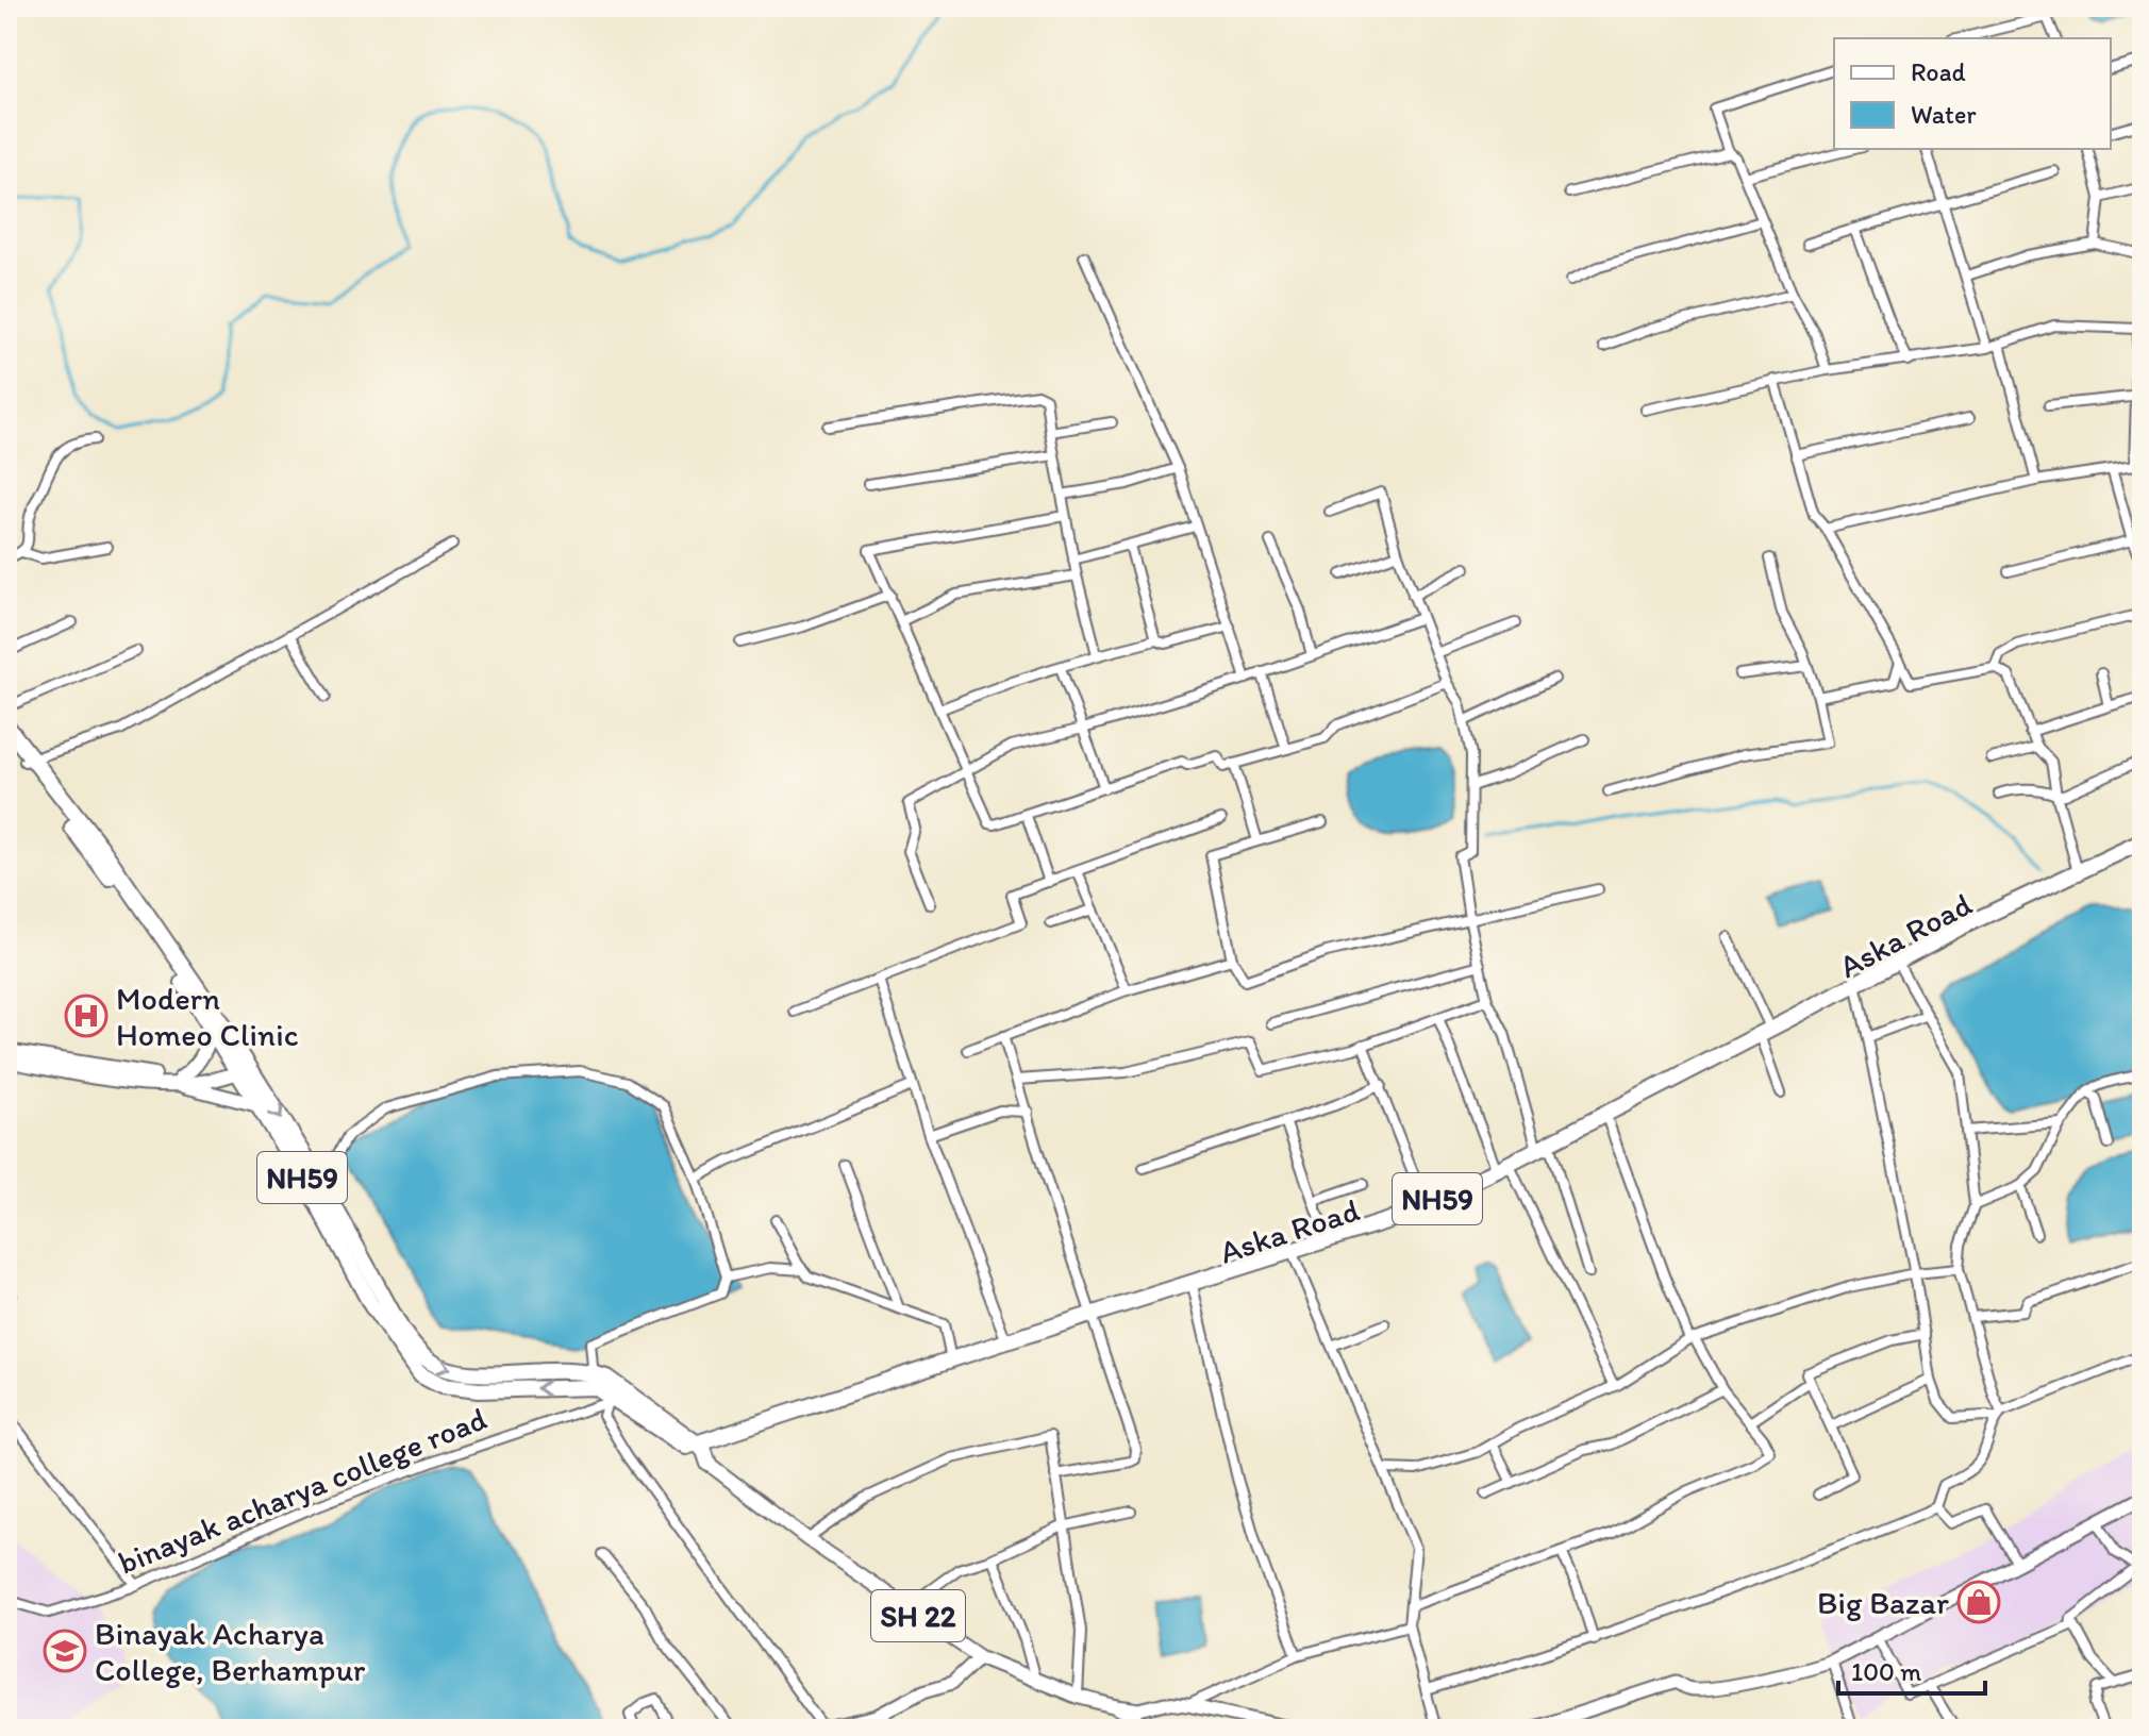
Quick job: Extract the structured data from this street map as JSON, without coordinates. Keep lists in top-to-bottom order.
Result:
{
  "streets": {
    "highway": ["Aska Road", "NH59"],
    "main road": ["SH 22"],
    "street": ["binayak acharya college road"]
  },
  "crossings": [
    ["Aska Road", "NH59"],
    ["Aska Road", "SH 22"],
    ["NH59", "binayak acharya college road"],
    ["NH59", "SH 22"]
  ],
  "places": {
    "hospital": ["Modern Homeo Clinic"],
    "shop": ["Big Bazar"],
    "school or university": ["Binayak Acharya College, Berhampur"]
  },
  "legend": ["Road", "Water"],
  "scale_bar": "100 m"
}
